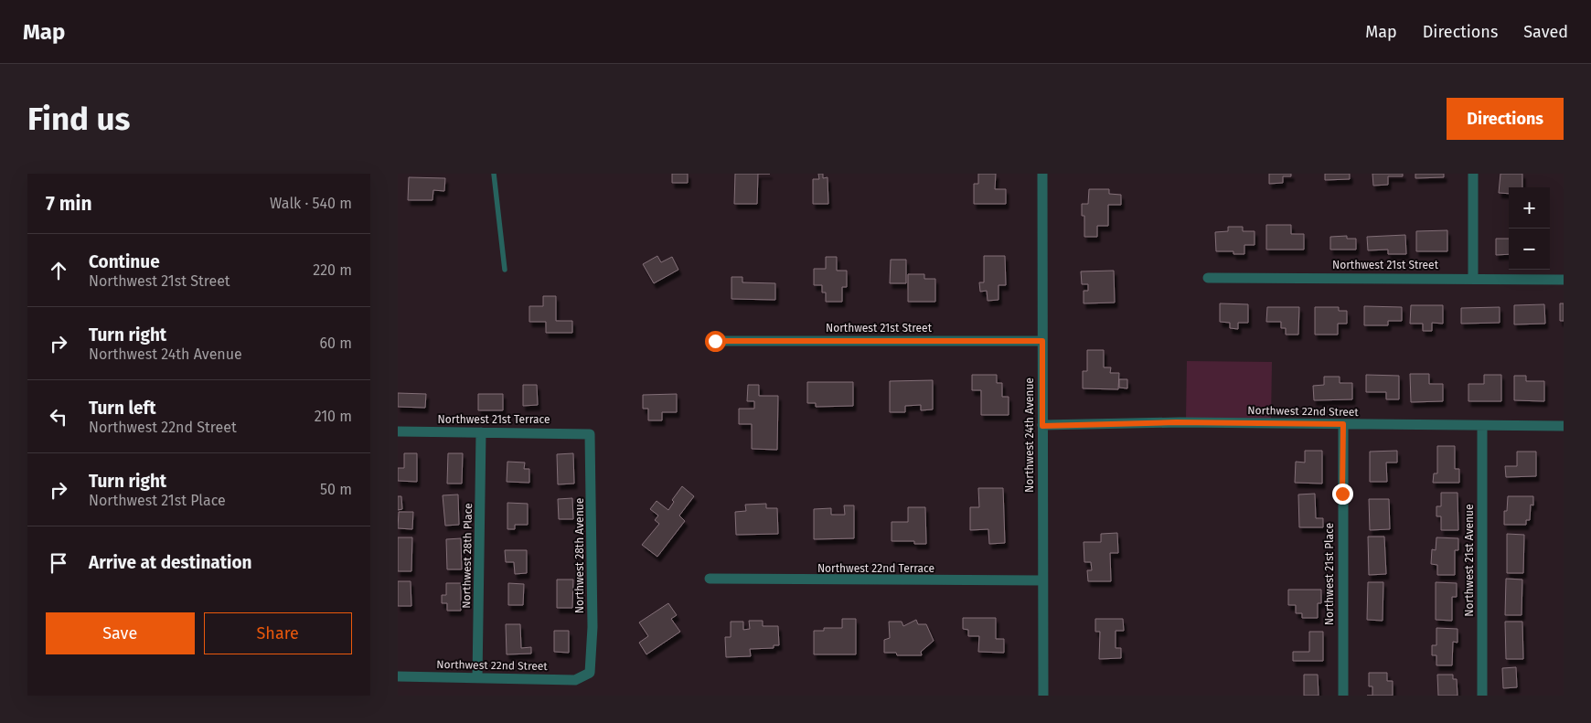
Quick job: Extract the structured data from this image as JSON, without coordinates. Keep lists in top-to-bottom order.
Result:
{
  "streets": {
    "street": [
      "Northwest 21st Street",
      "Northwest 22nd Street",
      "Northwest 21st Terrace",
      "Northwest 24th Avenue",
      "Northwest 28th Place",
      "Northwest 28th Avenue",
      "Northwest 21st Avenue",
      "Northwest 22nd Terrace",
      "Northwest 21st Place"
    ]
  },
  "crossings": [
    ["Northwest 21st Street", "Northwest 24th Avenue"],
    ["Northwest 22nd Street", "Northwest 24th Avenue"],
    ["Northwest 22nd Street", "Northwest 28th Place"],
    ["Northwest 22nd Street", "Northwest 28th Avenue"],
    ["Northwest 22nd Street", "Northwest 21st Avenue"],
    ["Northwest 22nd Street", "Northwest 21st Place"],
    ["Northwest 21st Terrace", "Northwest 28th Place"],
    ["Northwest 21st Terrace", "Northwest 28th Avenue"],
    ["Northwest 24th Avenue", "Northwest 22nd Terrace"]
  ],
  "page": {
    "header": "Map",
    "nav": ["Map", "Directions", "Saved"],
    "buttons": [
      "Directions",
      ["Save", "Share"]
    ],
    "title": "Find us",
    "heading": ["7 min", "Walk · 540 m"],
    "map_buttons": ["+", "−"],
    "list": [
      ["Continue", "Northwest 21st Street", "220 m"],
      ["Turn right", "Northwest 24th Avenue", "60 m"],
      ["Turn left", "Northwest 22nd Street", "210 m"],
      ["Turn right", "Northwest 21st Place", "50 m"],
      "Arrive at destination"
    ]
  }
}
